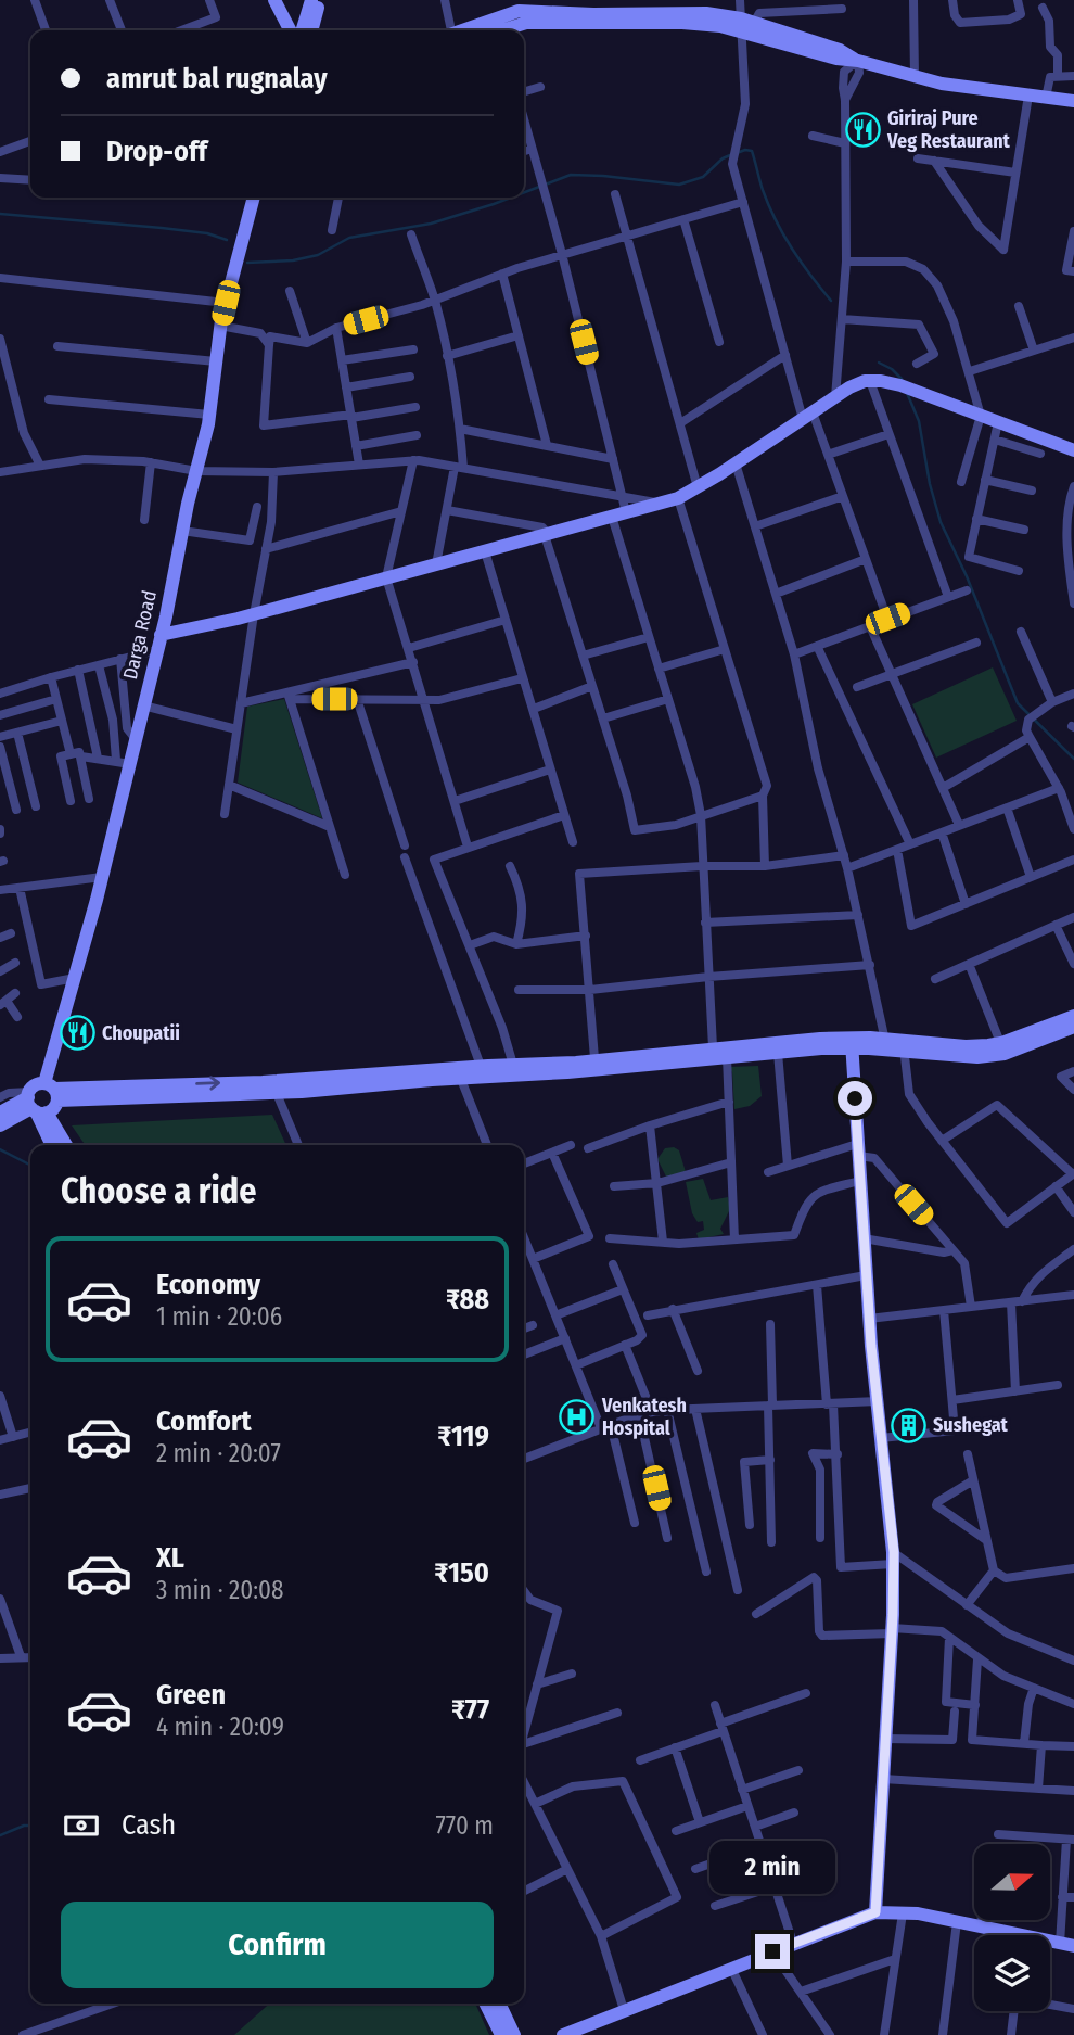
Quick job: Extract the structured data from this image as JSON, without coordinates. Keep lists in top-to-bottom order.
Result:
{
  "streets": {
    "street": ["Darga Road"]
  },
  "places": {
    "restaurant": ["Giriraj Pure Veg Restaurant", "Choupatii"],
    "hospital": ["Venkatesh Hospital"],
    "building": ["Sushegat"]
  },
  "north": "right",
  "page": {
    "banner": ["amrut bal rugnalay", "Drop-off"],
    "heading": "Choose a ride",
    "list": [
      {
        "name": "Economy",
        "note": "1 min · 20:06",
        "value": "₹88"
      },
      {
        "name": "Comfort",
        "note": "2 min · 20:07",
        "value": "₹119"
      },
      {
        "name": "XL",
        "note": "3 min · 20:08",
        "value": "₹150"
      },
      {
        "name": "Green",
        "note": "4 min · 20:09",
        "value": "₹77"
      }
    ],
    "pay": ["Cash", "770 m"],
    "bubble": "2 min",
    "buttons": "Confirm"
  }
}
